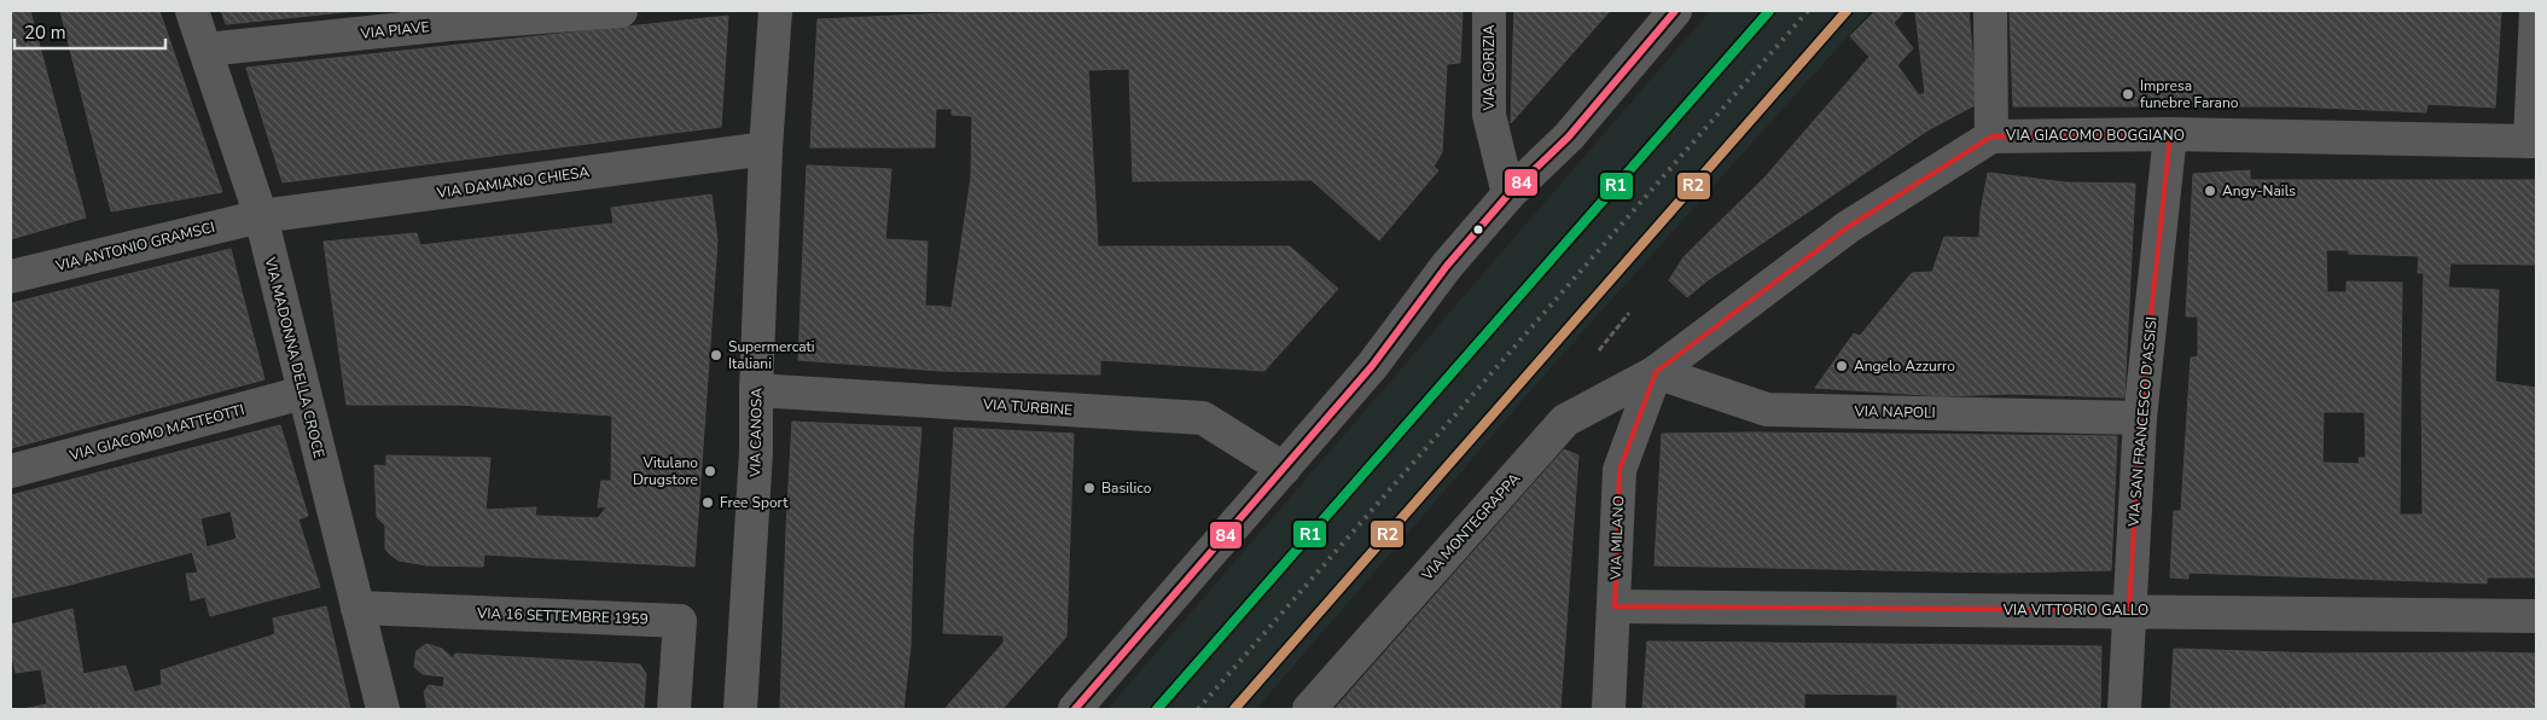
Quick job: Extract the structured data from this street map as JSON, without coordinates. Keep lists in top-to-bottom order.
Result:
{
  "streets": {
    "street": [
      "VIA PIAVE",
      "VIA GORIZIA",
      "VIA GIACOMO BOGGIANO",
      "VIA DAMIANO CHIESA",
      "VIA ANTONIO GRAMSCI",
      "VIA MADONNA DELLA CROCE",
      "VIA TURBINE",
      "VIA NAPOLI",
      "VIA SAN FRANCESCO D'ASSISI",
      "VIA GIACOMO MATTEOTTI",
      "VIA CANOSA",
      "VIA MONTEGRAPPA",
      "VIA MILANO",
      "VIA VITTORIO GALLO",
      "VIA 16 SETTEMBRE 1959"
    ]
  },
  "crossings": [
    ["VIA PIAVE", "VIA MADONNA DELLA CROCE"],
    ["VIA GIACOMO BOGGIANO", "VIA NAPOLI"],
    ["VIA GIACOMO BOGGIANO", "VIA SAN FRANCESCO D'ASSISI"],
    ["VIA GIACOMO BOGGIANO", "VIA MONTEGRAPPA"],
    ["VIA GIACOMO BOGGIANO", "VIA MILANO"],
    ["VIA DAMIANO CHIESA", "VIA ANTONIO GRAMSCI"],
    ["VIA DAMIANO CHIESA", "VIA MADONNA DELLA CROCE"],
    ["VIA DAMIANO CHIESA", "VIA CANOSA"],
    ["VIA ANTONIO GRAMSCI", "VIA MADONNA DELLA CROCE"],
    ["VIA MADONNA DELLA CROCE", "VIA GIACOMO MATTEOTTI"],
    ["VIA MADONNA DELLA CROCE", "VIA 16 SETTEMBRE 1959"],
    ["VIA TURBINE", "VIA CANOSA"],
    ["VIA NAPOLI", "VIA SAN FRANCESCO D'ASSISI"],
    ["VIA NAPOLI", "VIA MONTEGRAPPA"],
    ["VIA NAPOLI", "VIA MILANO"],
    ["VIA SAN FRANCESCO D'ASSISI", "VIA VITTORIO GALLO"],
    ["VIA MONTEGRAPPA", "VIA MILANO"],
    ["VIA MILANO", "VIA VITTORIO GALLO"]
  ],
  "places": [
    "Impresa funebre Farano",
    "Angy-Nails",
    "Supermercati Italiani",
    "Angelo Azzurro",
    "Vitulano Drugstore",
    "Basilico",
    "Free Sport"
  ],
  "lines": ["transit line R1", "transit line R2", "transit line 84"],
  "scale_bar": "20 m"
}
